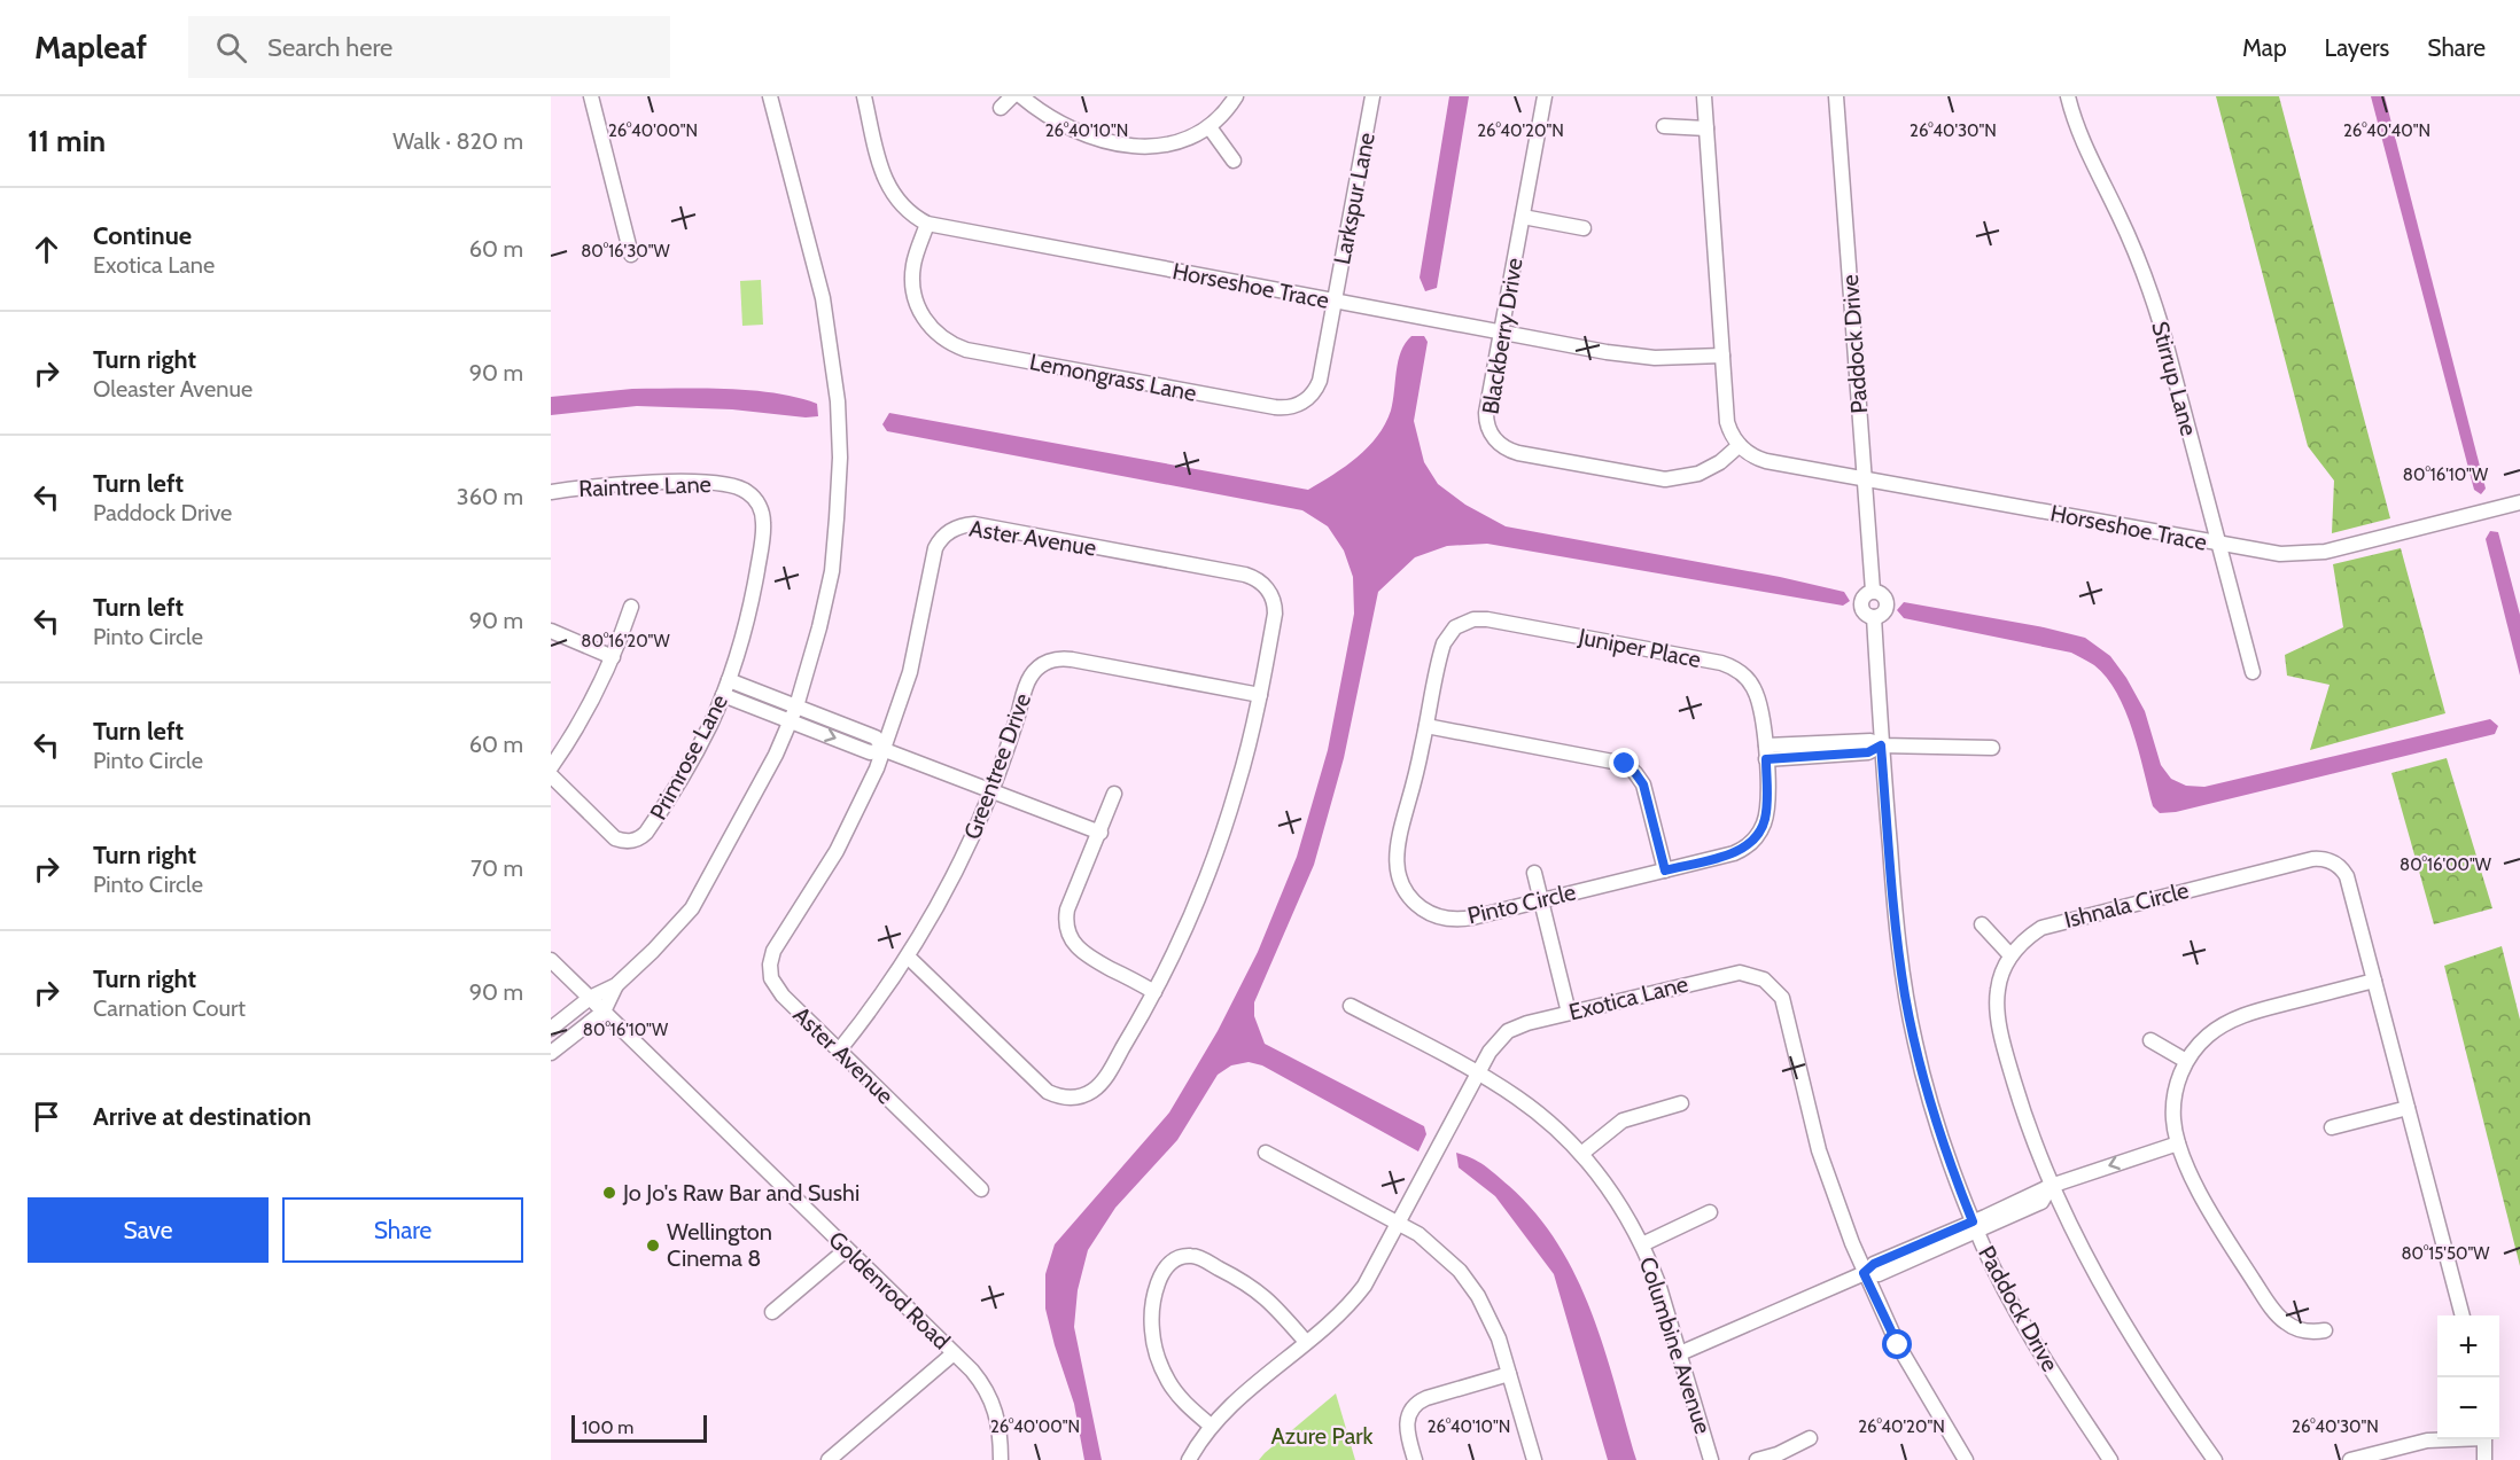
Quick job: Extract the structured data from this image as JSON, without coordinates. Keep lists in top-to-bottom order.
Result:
{
  "streets": {
    "street": [
      "Larkspur Lane",
      "Horseshoe Trace",
      "Blackberry Drive",
      "Paddock Drive",
      "Lemongrass Lane",
      "Stirrup Lane",
      "Raintree Lane",
      "Aster Avenue",
      "Juniper Place",
      "Primrose Lane",
      "Greentree Drive",
      "Pinto Circle",
      "Ishnala Circle",
      "Exotica Lane",
      "Goldenrod Road",
      "Columbine Avenue"
    ]
  },
  "crossings": [
    ["Larkspur Lane", "Horseshoe Trace"],
    ["Larkspur Lane", "Lemongrass Lane"],
    ["Horseshoe Trace", "Blackberry Drive"],
    ["Horseshoe Trace", "Paddock Drive"],
    ["Horseshoe Trace", "Lemongrass Lane"],
    ["Horseshoe Trace", "Stirrup Lane"],
    ["Raintree Lane", "Primrose Lane"],
    ["Aster Avenue", "Greentree Drive"],
    ["Juniper Place", "Pinto Circle"],
    ["Exotica Lane", "Columbine Avenue"]
  ],
  "parks": ["Azure Park"],
  "places": ["Jo Jo's Raw Bar and Sushi", "Wellington Cinema 8"],
  "scale_bar": "100 m",
  "page": {
    "header": "Mapleaf",
    "search": "Search here",
    "nav": ["Map", "Layers", "Share"],
    "heading": ["11 min", "Walk · 820 m"],
    "list": [
      ["Continue", "Exotica Lane", "60 m"],
      ["Turn right", "Oleaster Avenue", "90 m"],
      ["Turn left", "Paddock Drive", "360 m"],
      ["Turn left", "Pinto Circle", "90 m"],
      ["Turn left", "Pinto Circle", "60 m"],
      ["Turn right", "Pinto Circle", "70 m"],
      ["Turn right", "Carnation Court", "90 m"],
      "Arrive at destination"
    ],
    "buttons": ["Save", "Share"],
    "map_buttons": ["+", "−"],
    "scale": "100 m"
  },
  "coordinates": [
    "26°40'00\"N",
    "26°40'10\"N",
    "26°40'20\"N",
    "26°40'30\"N",
    "26°40'40\"N",
    "80°16'30\"W",
    "80°16'10\"W",
    "80°16'20\"W",
    "80°16'00\"W",
    "80°15'50\"W"
  ]
}
